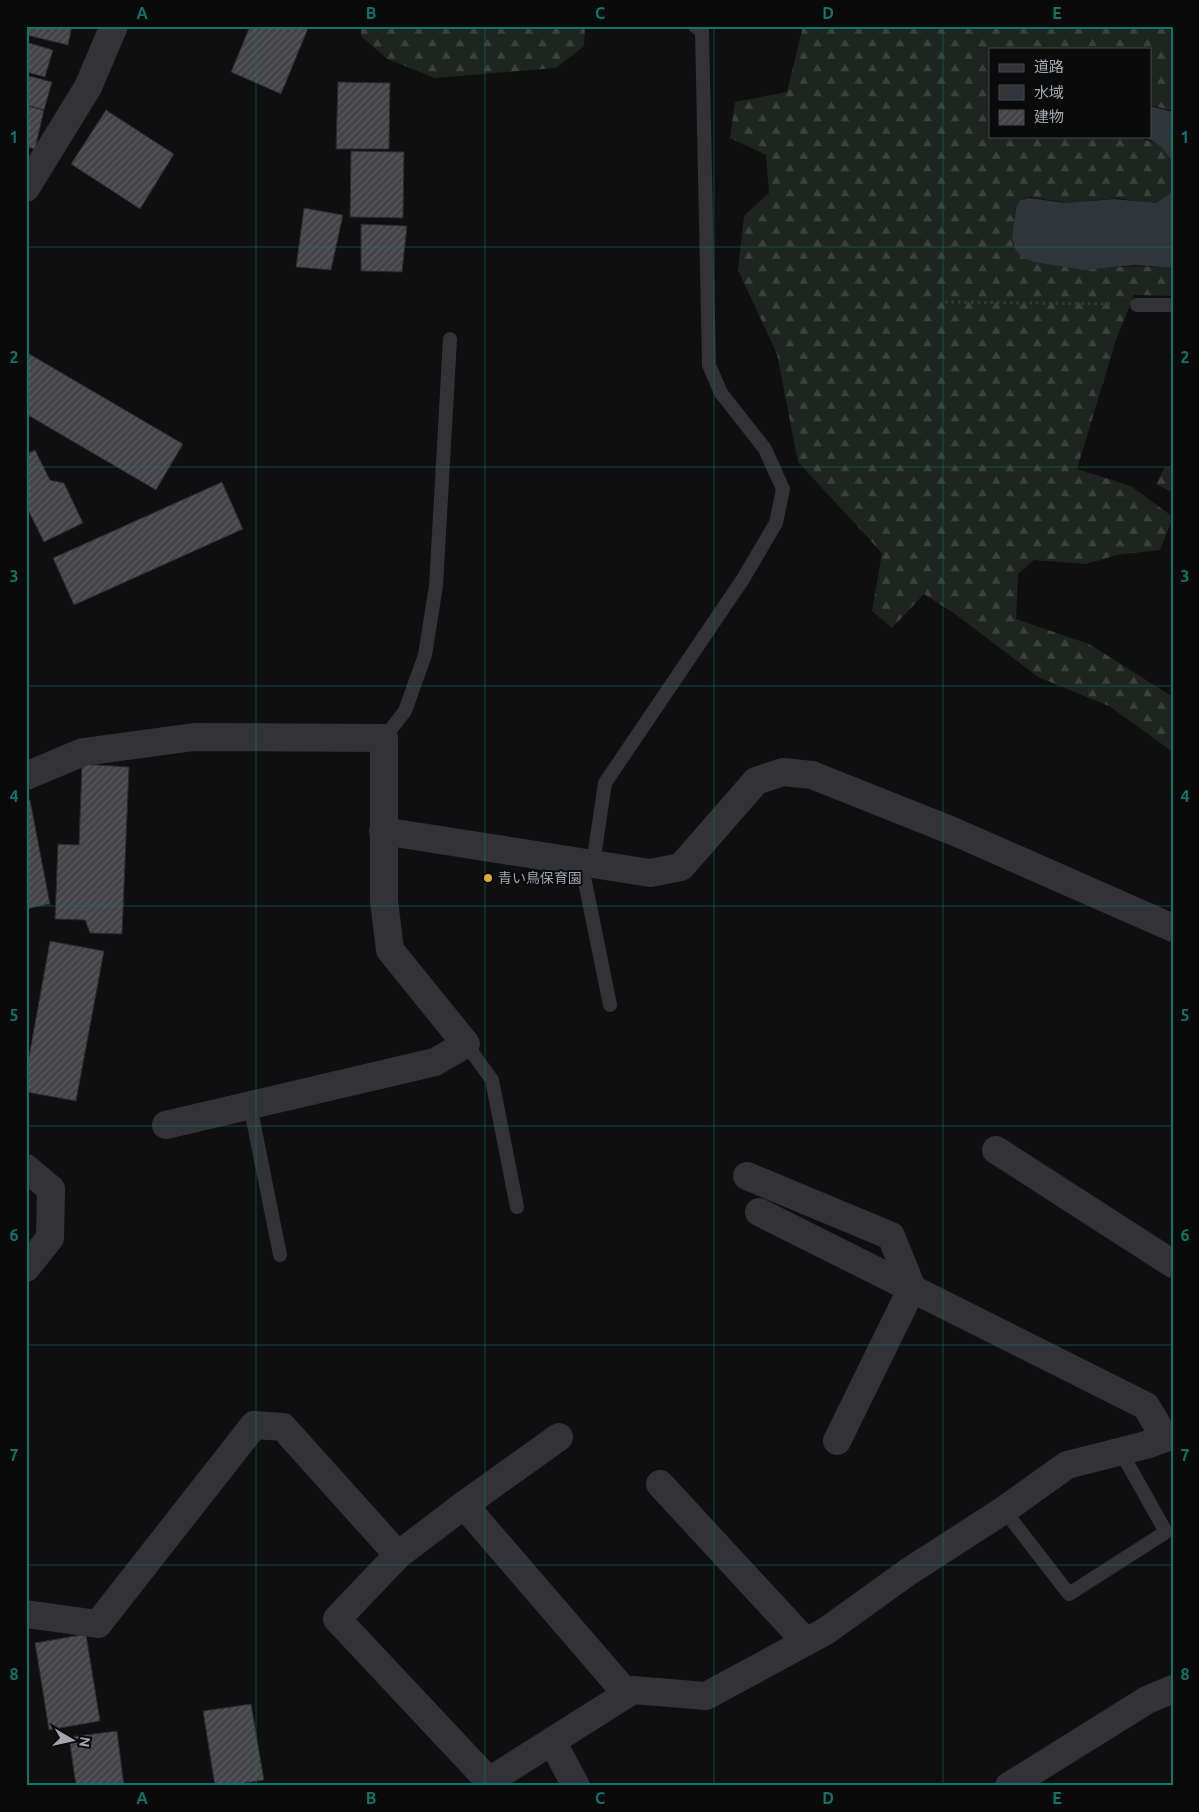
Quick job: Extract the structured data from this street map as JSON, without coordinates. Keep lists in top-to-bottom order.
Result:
{
  "places": ["青い鳥保育園"],
  "legend": ["道路", "水域", "建物"],
  "north": "right",
  "grid": {
    "columns": [
      "A",
      "B",
      "C",
      "D",
      "E"
    ],
    "rows": [
      "1",
      "2",
      "3",
      "4",
      "5",
      "6",
      "7",
      "8"
    ]
  }
}
